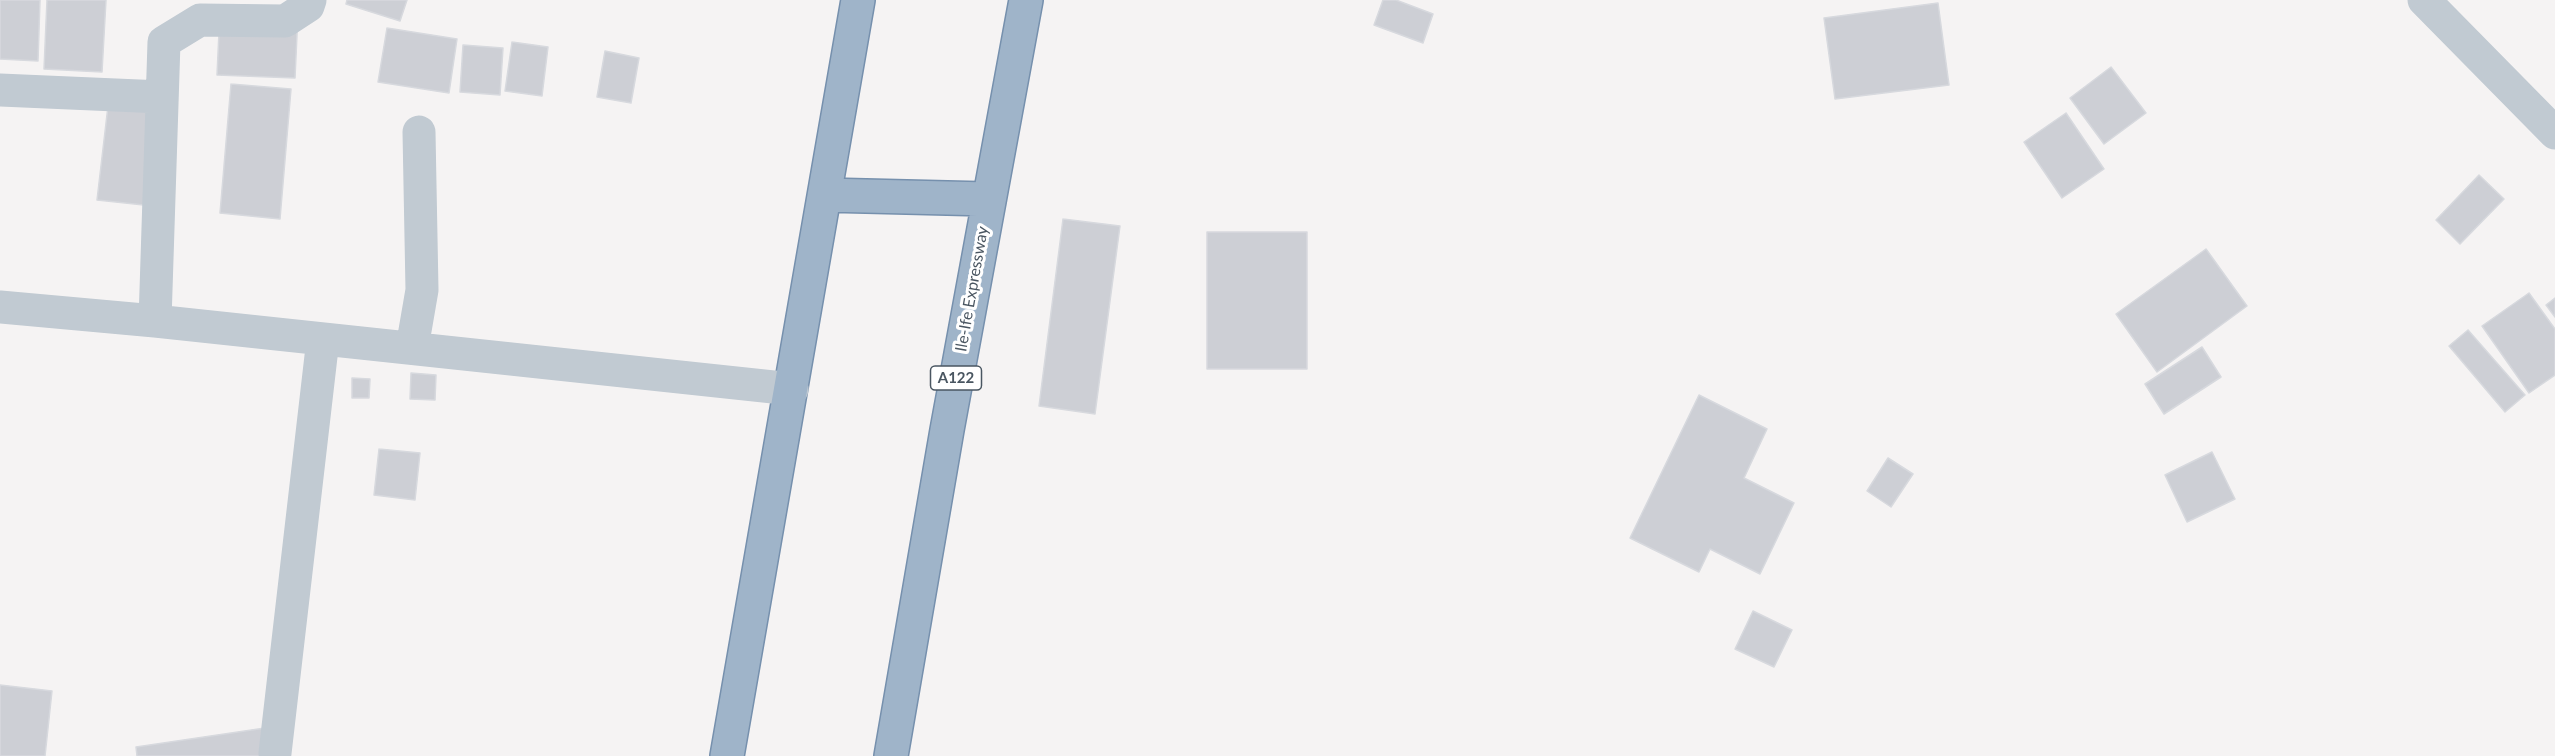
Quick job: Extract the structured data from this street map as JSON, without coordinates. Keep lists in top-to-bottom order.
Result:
{
  "streets": {
    "highway": ["Ile-Ife Expressway", "A122"]
  }
}
